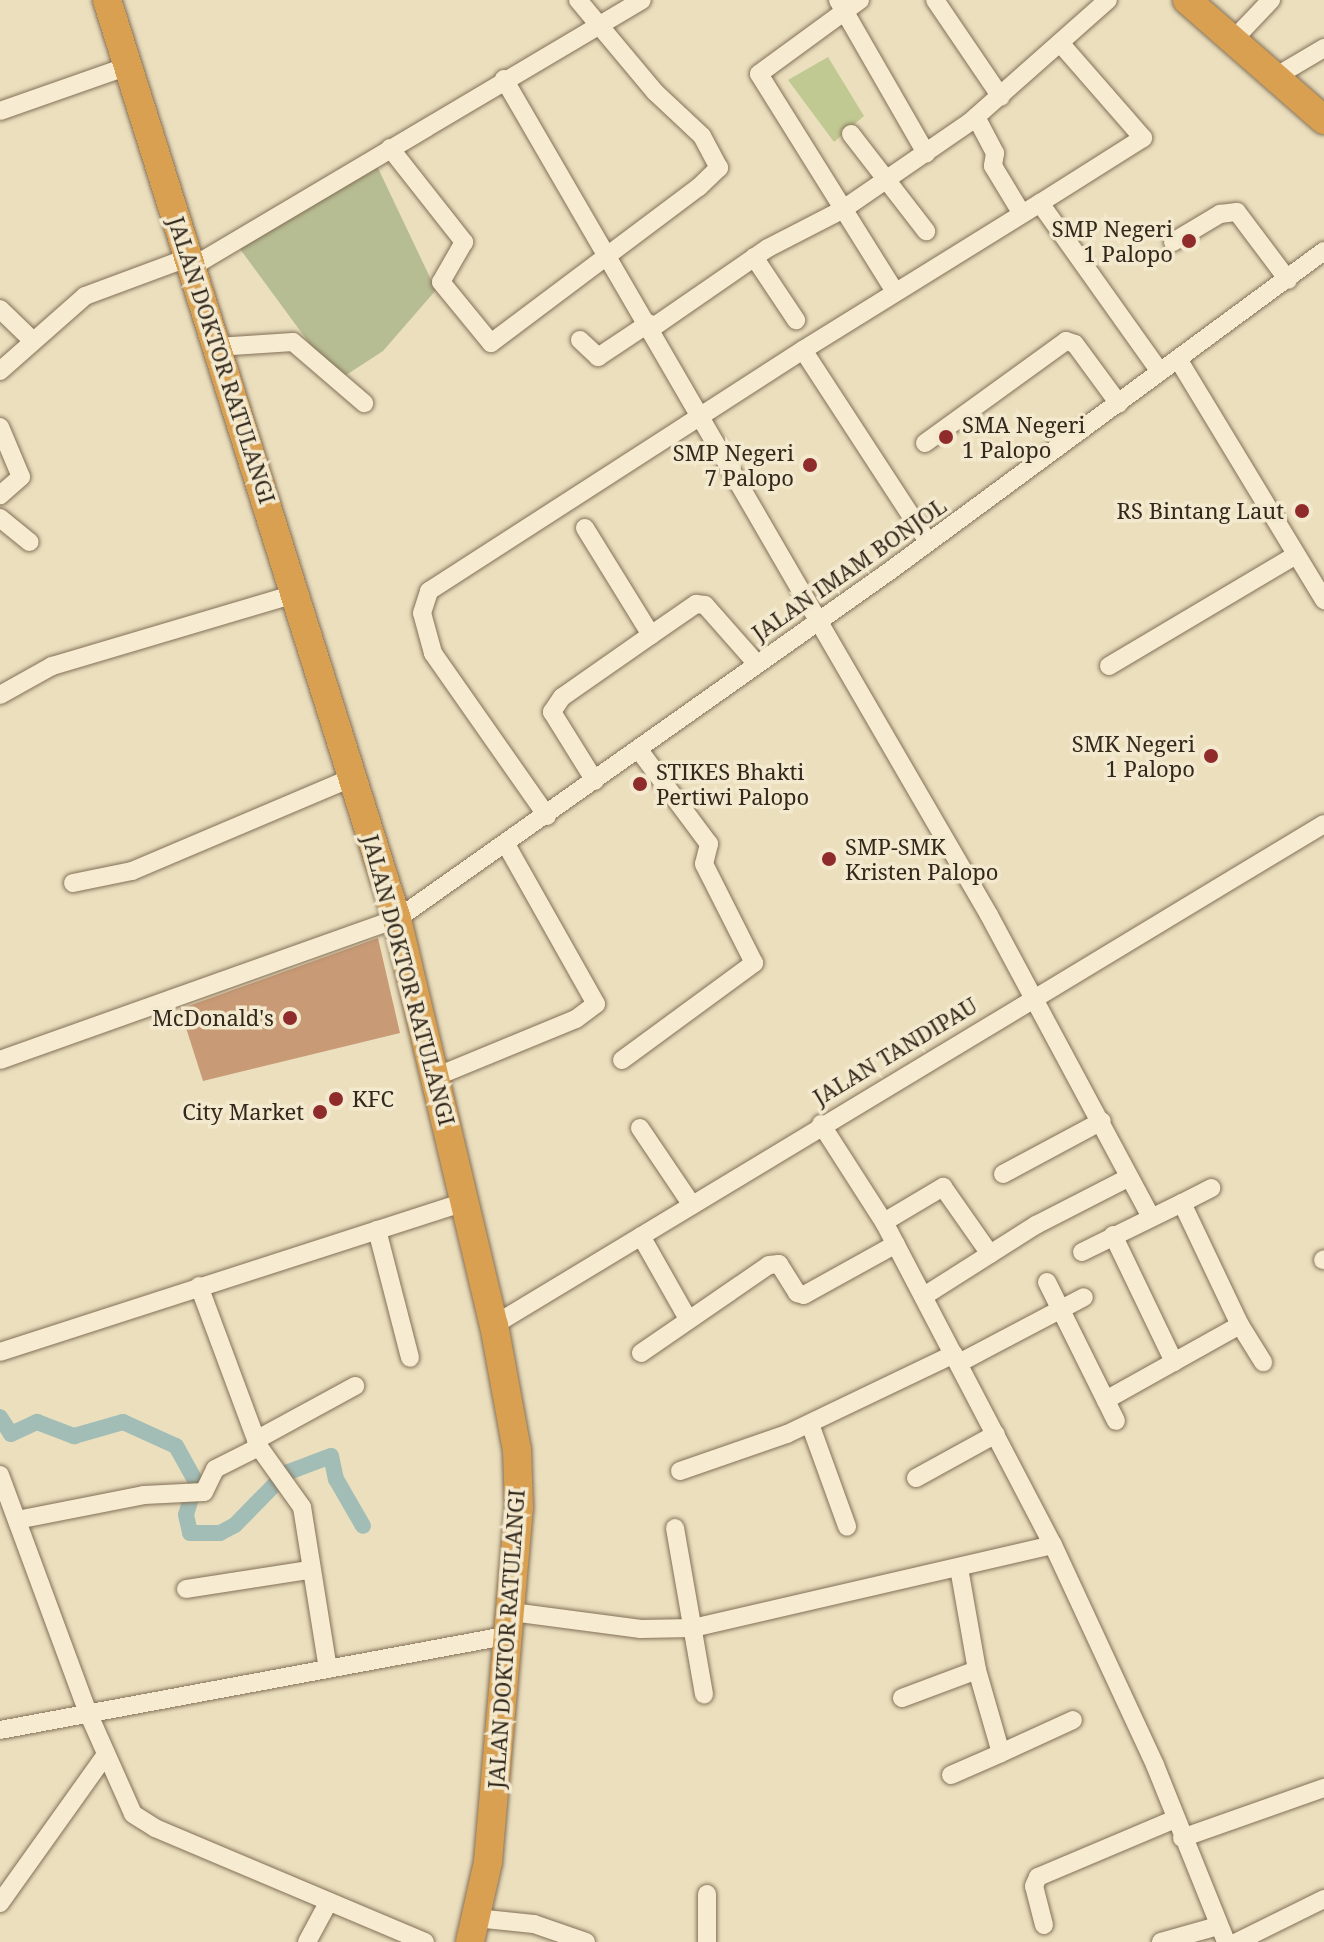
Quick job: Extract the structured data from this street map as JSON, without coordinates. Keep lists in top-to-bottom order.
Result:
{
  "streets": {
    "highway": ["JALAN DOKTOR RATULANGI"],
    "street": ["JALAN IMAM BONJOL", "JALAN TANDIPAU"]
  },
  "crossings": [
    ["JALAN DOKTOR RATULANGI", "JALAN IMAM BONJOL"],
    ["JALAN DOKTOR RATULANGI", "JALAN TANDIPAU"]
  ],
  "places": [
    "SMP Negeri 1 Palopo",
    "SMA Negeri 1 Palopo",
    "SMP Negeri 7 Palopo",
    "RS Bintang Laut",
    "SMK Negeri 1 Palopo",
    "STIKES Bhakti Pertiwi Palopo",
    "SMP-SMK Kristen Palopo",
    "McDonald's",
    "KFC",
    "City Market"
  ]
}
